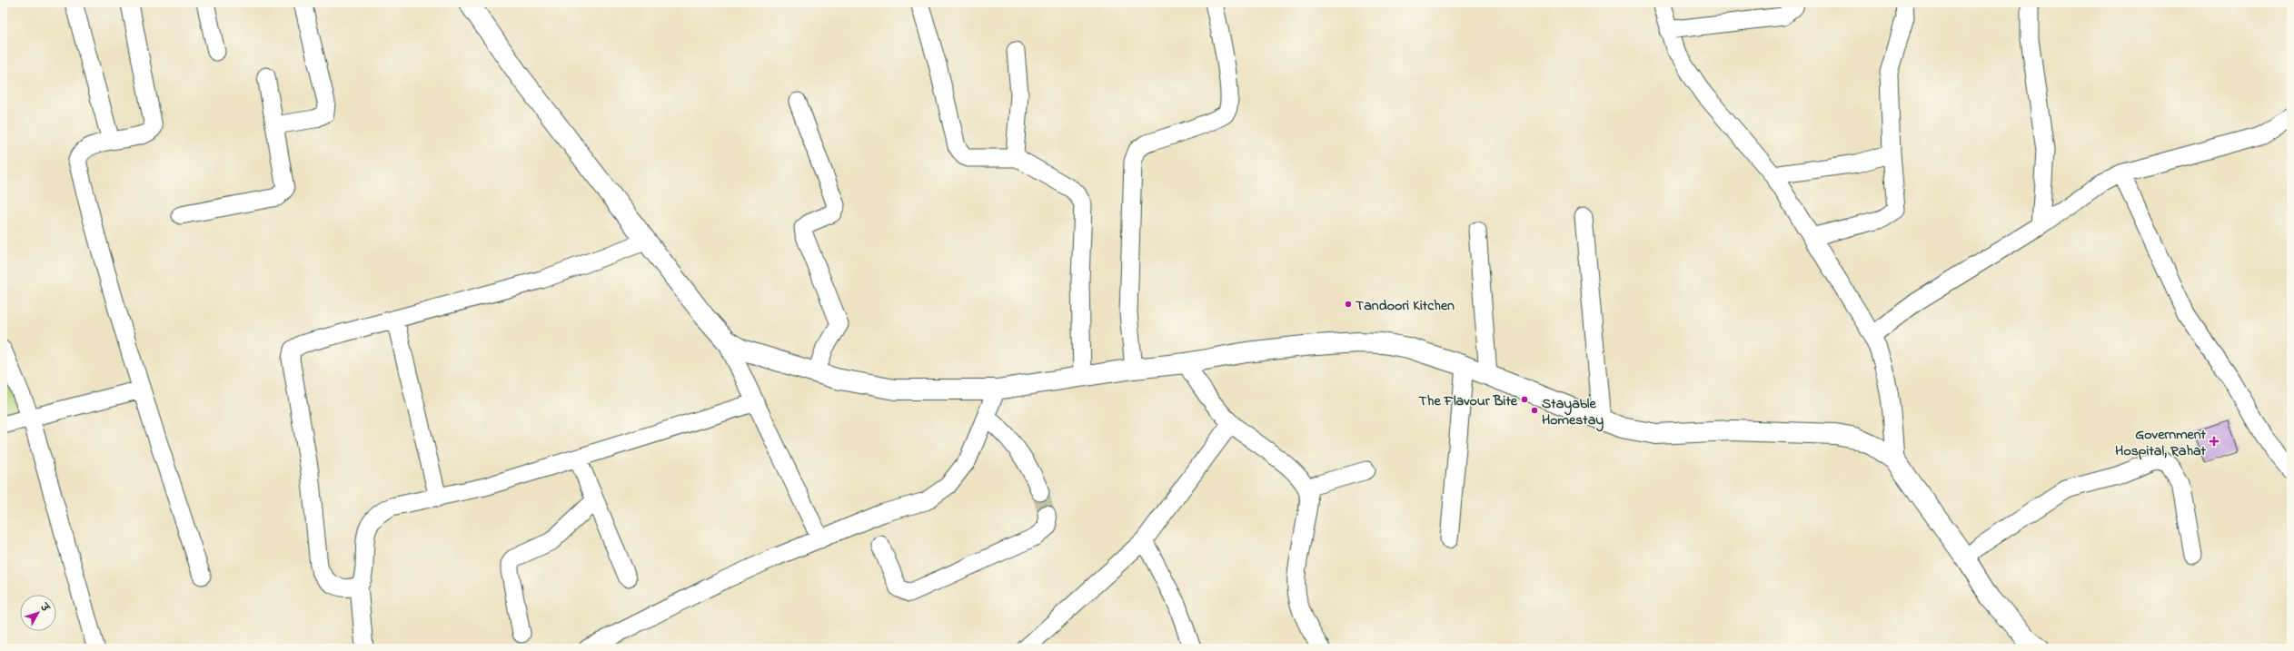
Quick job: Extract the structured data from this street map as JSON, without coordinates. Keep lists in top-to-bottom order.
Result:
{
  "places": {
    "other": ["Tandoori Kitchen", "The Flavour Bite", "Stayable Homestay"],
    "health": ["Government Hospital, Rahat"]
  },
  "north": "top right"
}
